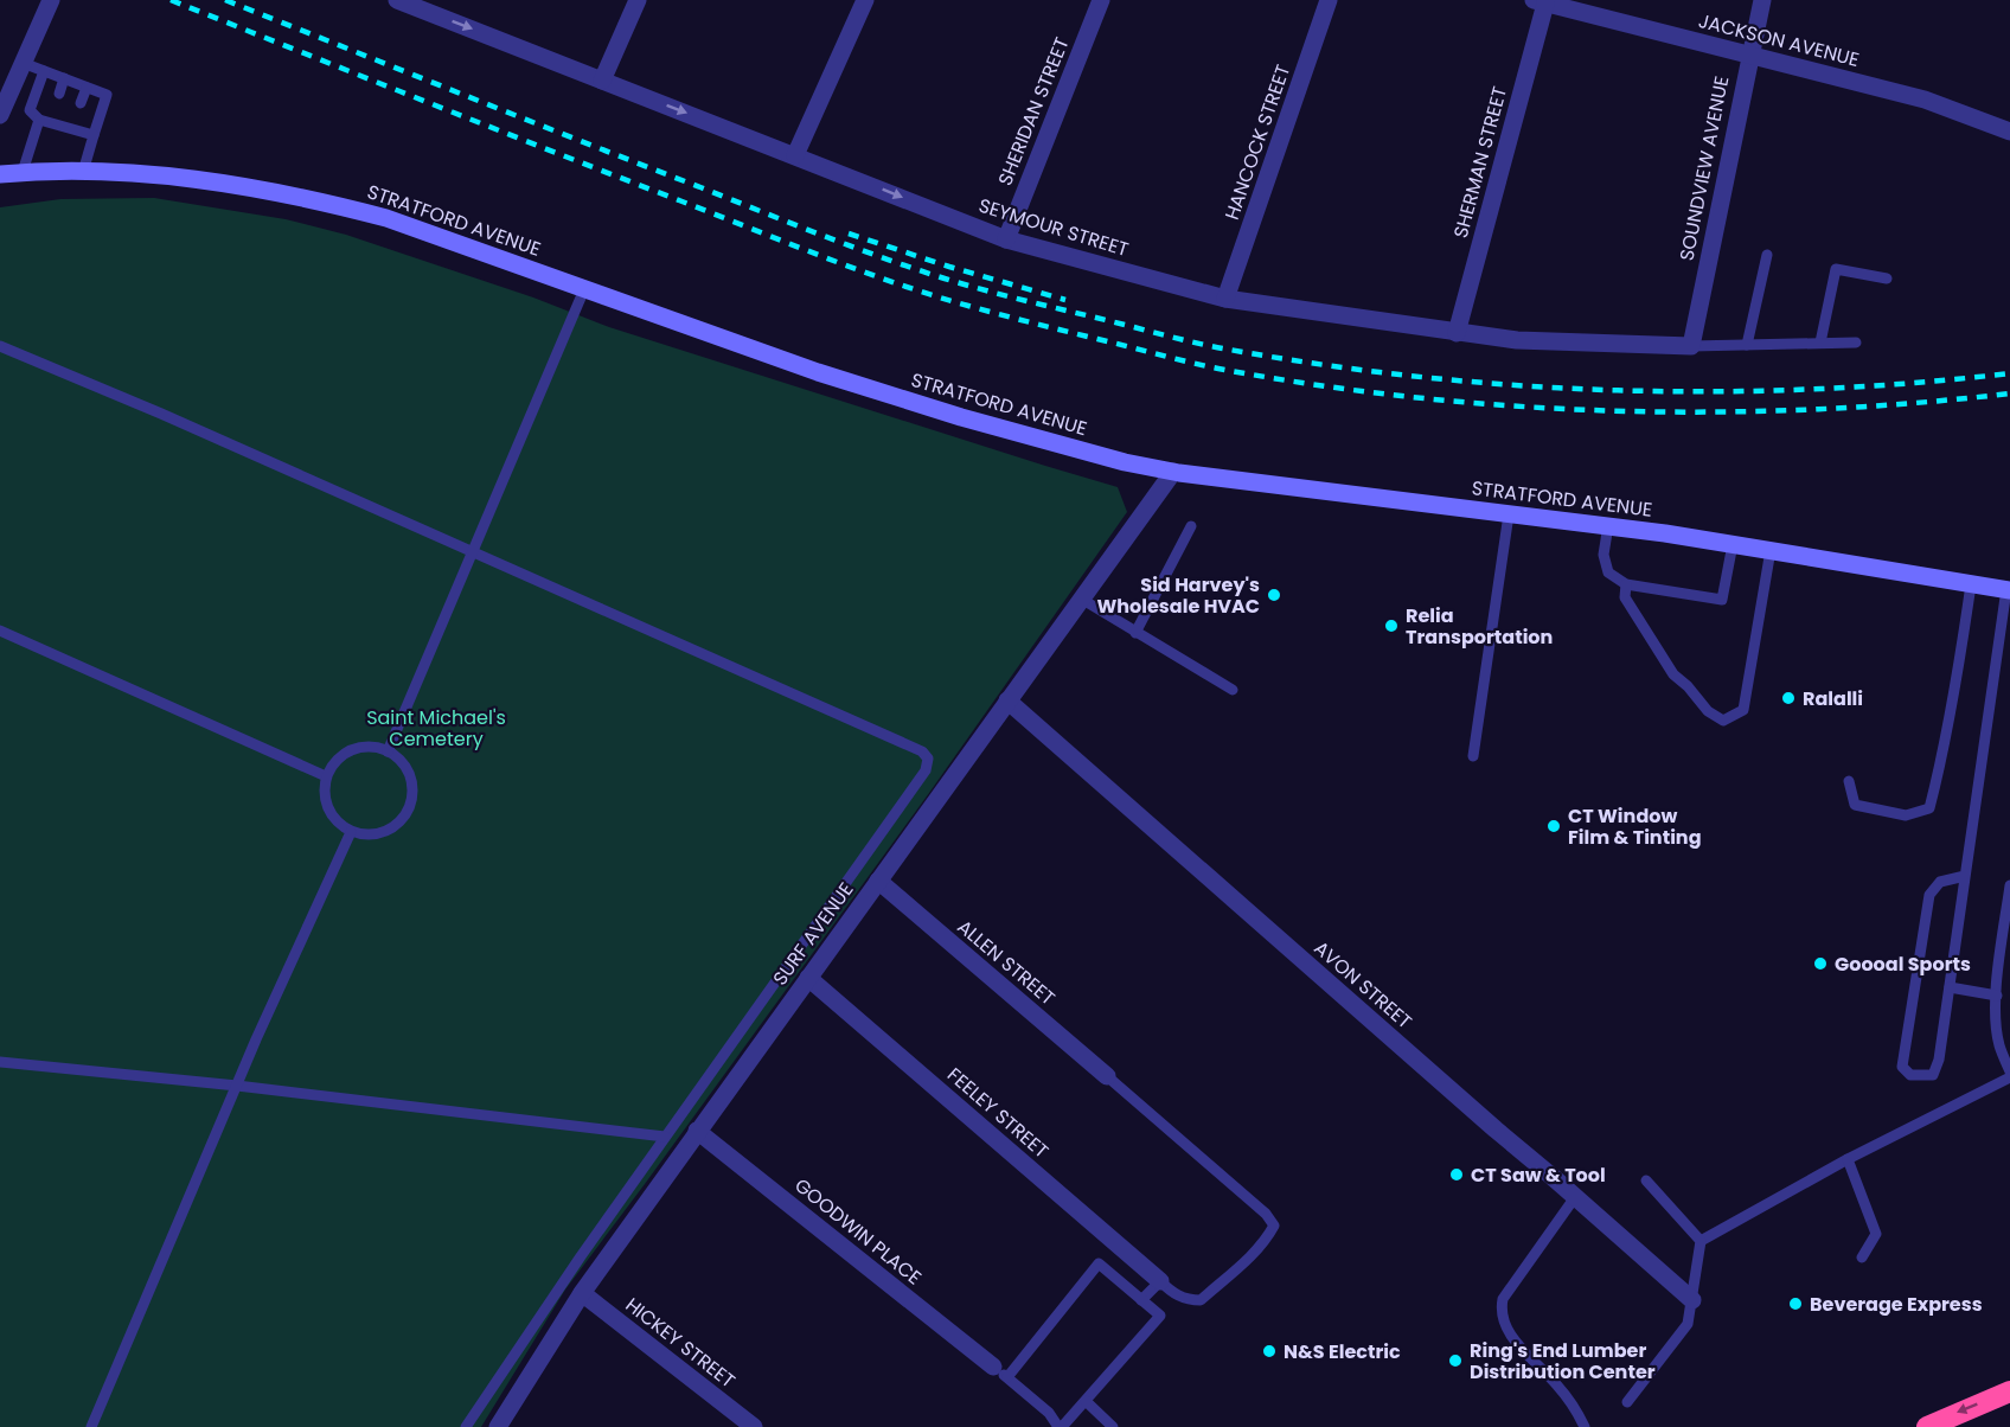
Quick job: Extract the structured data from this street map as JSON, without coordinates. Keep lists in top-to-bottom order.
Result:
{
  "streets": {
    "main road": ["STRATFORD AVENUE"],
    "street": [
      "JACKSON AVENUE",
      "SHERIDAN STREET",
      "HANCOCK STREET",
      "SHERMAN STREET",
      "SOUNDVIEW AVENUE",
      "SEYMOUR STREET",
      "SURF AVENUE",
      "ALLEN STREET",
      "AVON STREET",
      "FEELEY STREET",
      "GOODWIN PLACE",
      "HICKEY STREET"
    ]
  },
  "crossings": [
    ["JACKSON AVENUE", "SHERMAN STREET"],
    ["JACKSON AVENUE", "SOUNDVIEW AVENUE"],
    ["SHERIDAN STREET", "SEYMOUR STREET"],
    ["HANCOCK STREET", "SEYMOUR STREET"],
    ["SHERMAN STREET", "SEYMOUR STREET"],
    ["SOUNDVIEW AVENUE", "SEYMOUR STREET"],
    ["STRATFORD AVENUE", "SURF AVENUE"],
    ["SURF AVENUE", "ALLEN STREET"],
    ["SURF AVENUE", "AVON STREET"],
    ["SURF AVENUE", "FEELEY STREET"],
    ["SURF AVENUE", "GOODWIN PLACE"],
    ["SURF AVENUE", "HICKEY STREET"]
  ],
  "one_way": ["SEYMOUR STREET"],
  "parks": ["Saint Michael's Cemetery"],
  "places": [
    "Sid Harvey's Wholesale HVAC",
    "Relia Transportation",
    "Ralalli",
    "CT Window Film & Tinting",
    "Goooal Sports",
    "CT Saw & Tool",
    "Beverage Express",
    "N&S Electric",
    "Ring's End Lumber Distribution Center"
  ]
}
